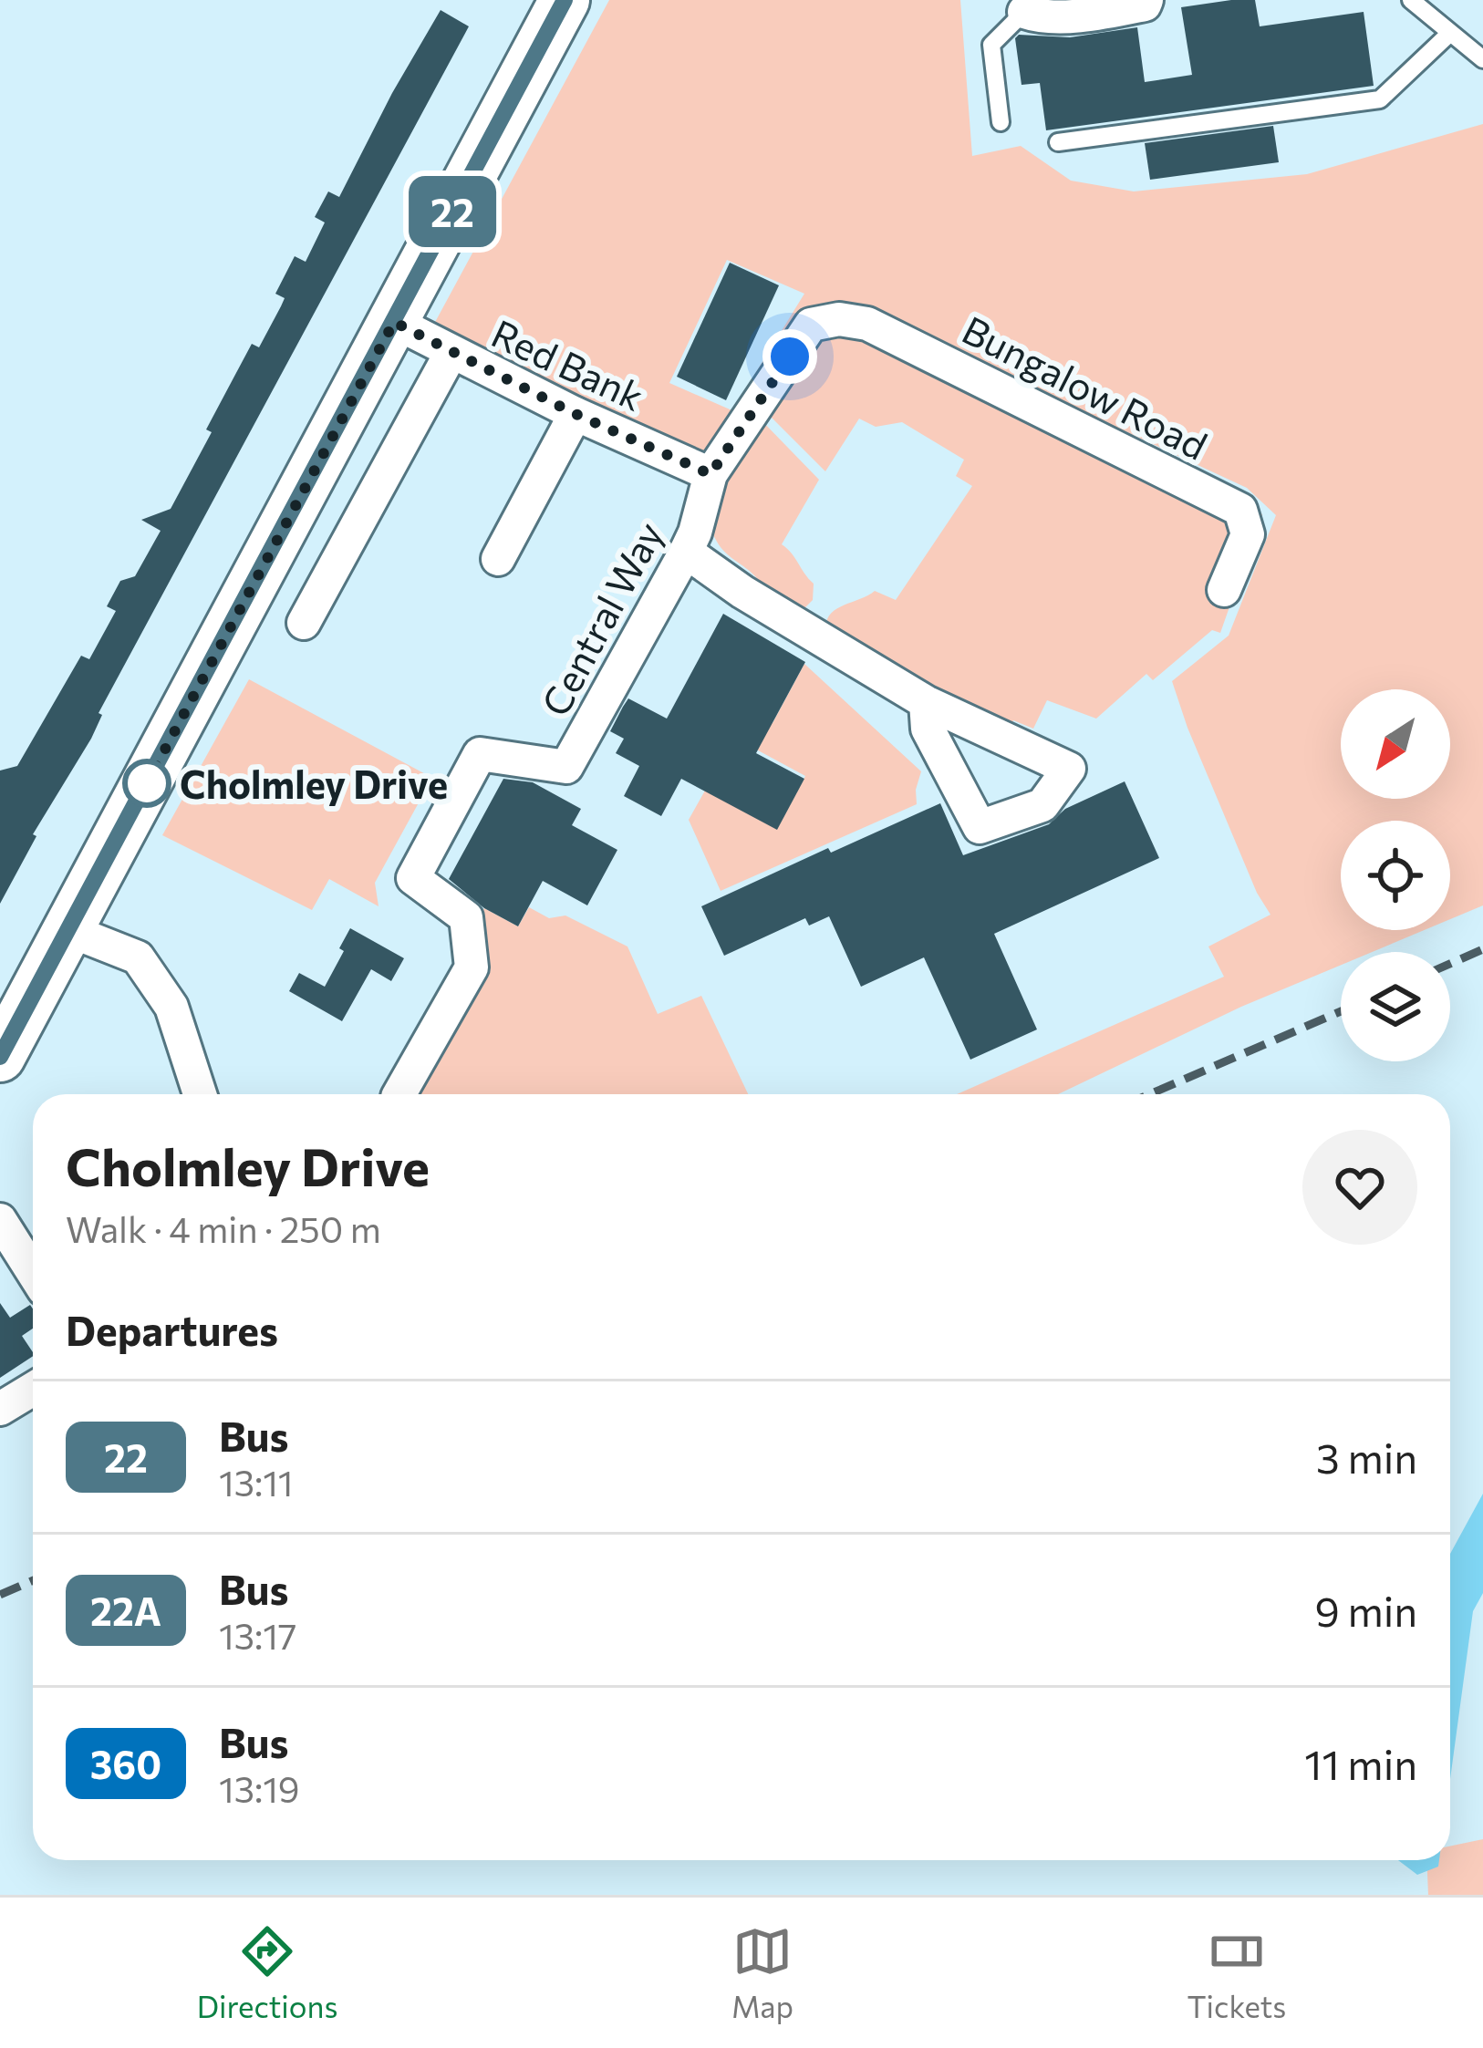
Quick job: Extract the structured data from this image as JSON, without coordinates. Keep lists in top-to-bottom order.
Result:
{
  "streets": {
    "street": ["Red Bank", "Bungalow Road", "Central Way"]
  },
  "crossings": [
    ["Red Bank", "Central Way"],
    ["Bungalow Road", "Central Way"]
  ],
  "places": ["Cholmley Drive"],
  "lines": ["bus line 22"],
  "north": "bottom left",
  "page": {
    "on_map": "22",
    "heading": [
      ["Cholmley Drive", "Walk · 4 min · 250 m"],
      "Departures"
    ],
    "list": [
      {
        "mark": "22",
        "name": "Bus",
        "note": "13:11",
        "value": "3 min"
      },
      {
        "mark": "22A",
        "name": "Bus",
        "note": "13:17",
        "value": "9 min"
      },
      {
        "mark": "360",
        "name": "Bus",
        "note": "13:19",
        "value": "11 min"
      }
    ],
    "tabs": ["Directions", "Map", "Tickets"]
  }
}
